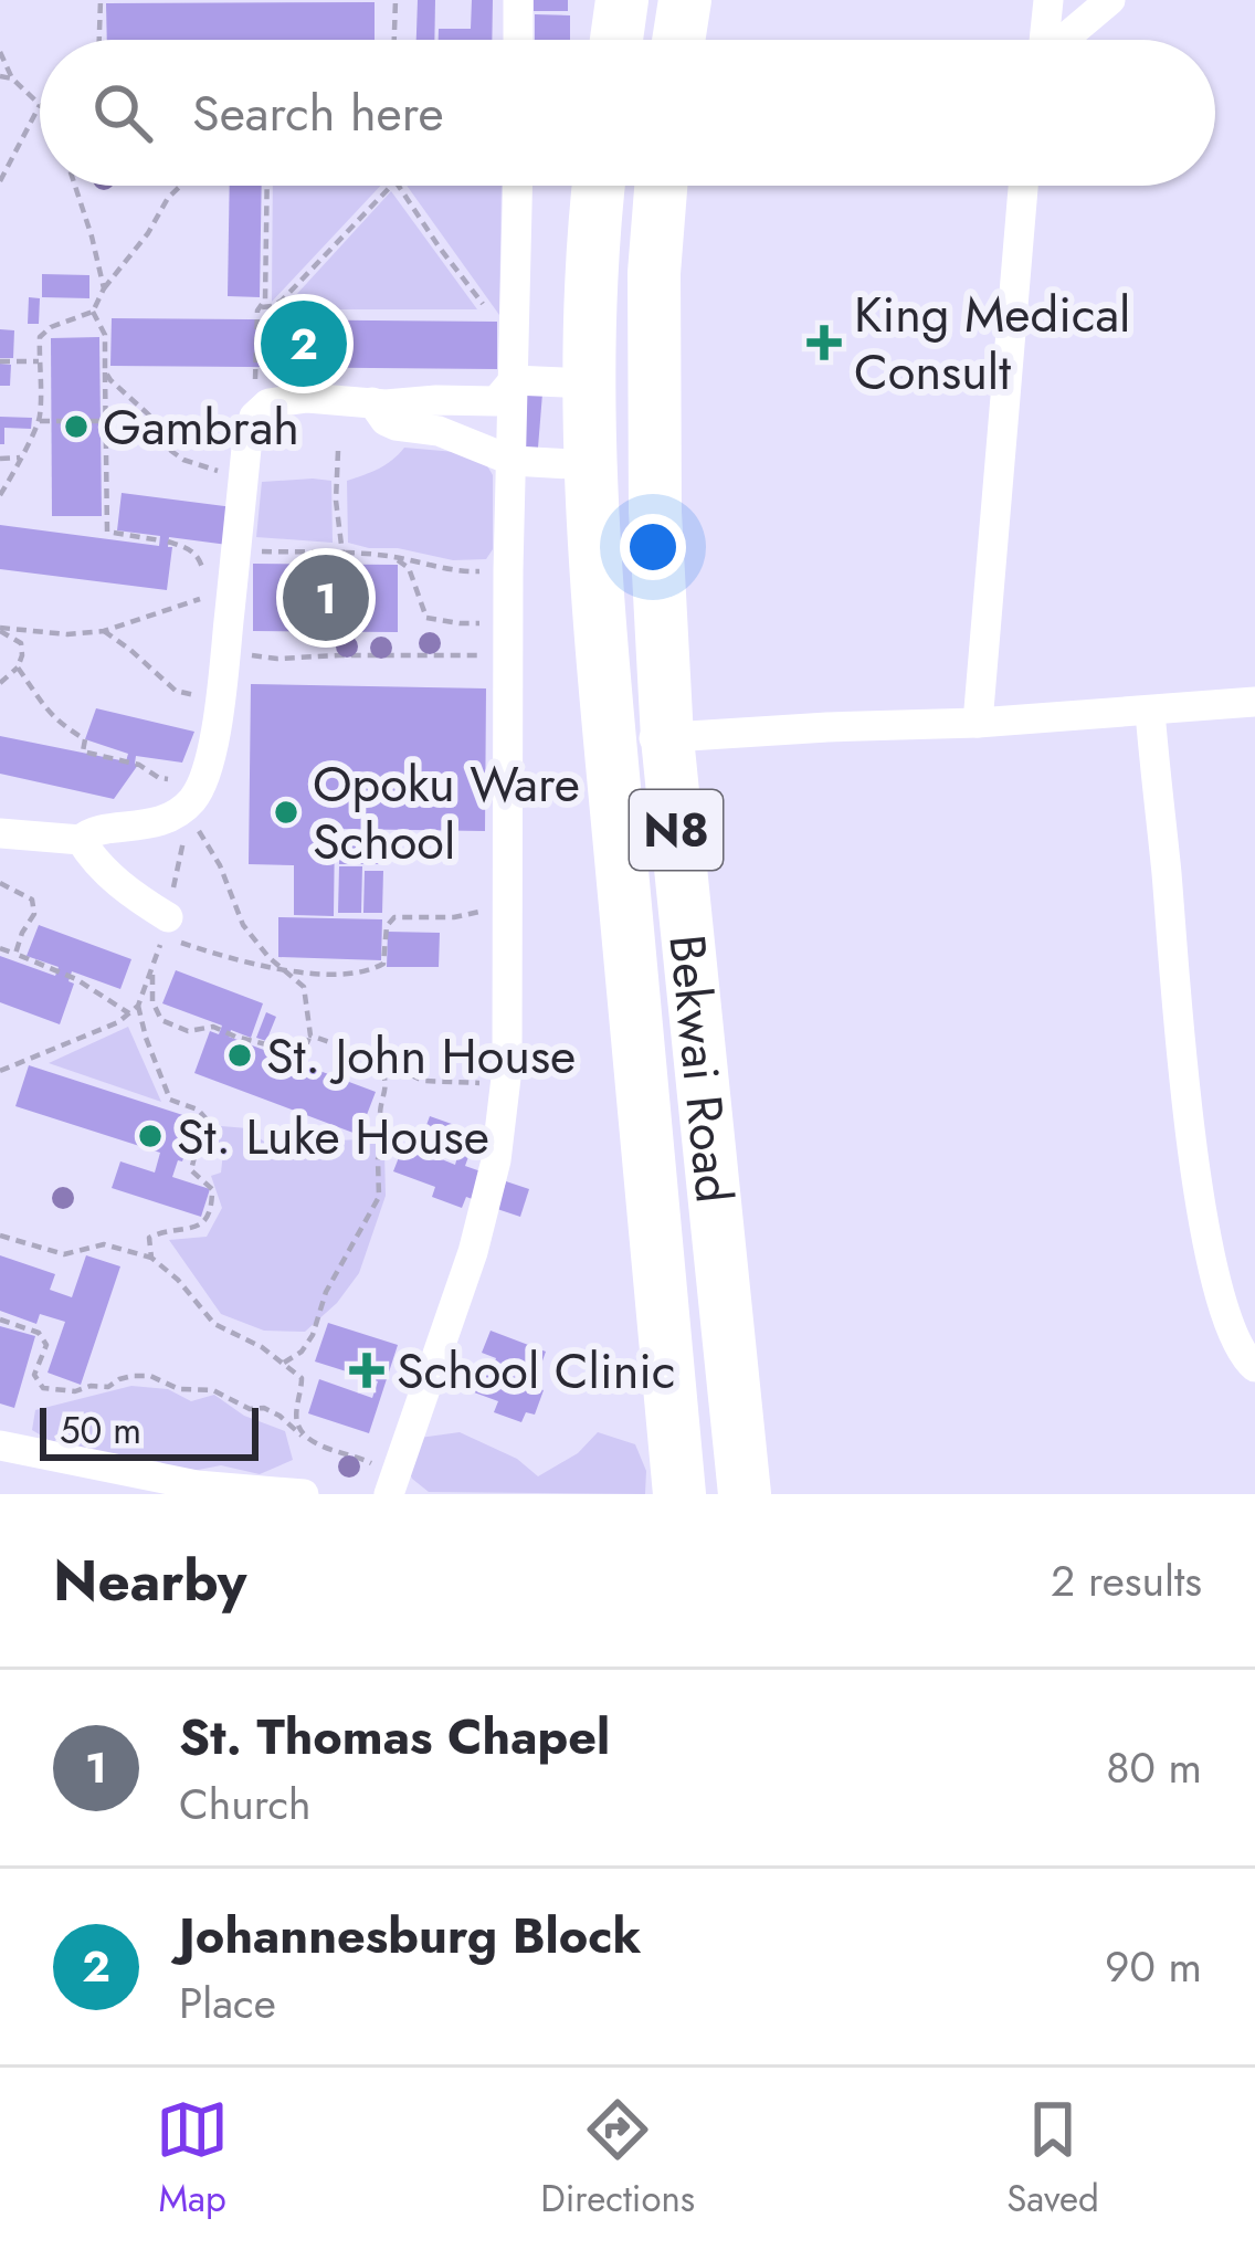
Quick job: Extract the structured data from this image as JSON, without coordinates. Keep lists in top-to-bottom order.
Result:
{
  "streets": {
    "highway": ["N8", "Bekwai Road"]
  },
  "places": {
    "health": ["King Medical Consult", "School Clinic"],
    "other": [
      "Gambrah",
      "Opoku Ware School",
      "St. John House",
      "St. Luke House"
    ]
  },
  "scale_bar": "50 m",
  "page": {
    "search": "Search here",
    "pins": ["2", "1"],
    "scale": "50 m",
    "heading": ["Nearby", "2 results"],
    "list": [
      {
        "mark": "1",
        "name": "St. Thomas Chapel",
        "note": "Church",
        "value": "80 m"
      },
      {
        "mark": "2",
        "name": "Johannesburg Block",
        "note": "Place",
        "value": "90 m"
      }
    ],
    "nav": ["Map", "Directions", "Saved"]
  }
}
